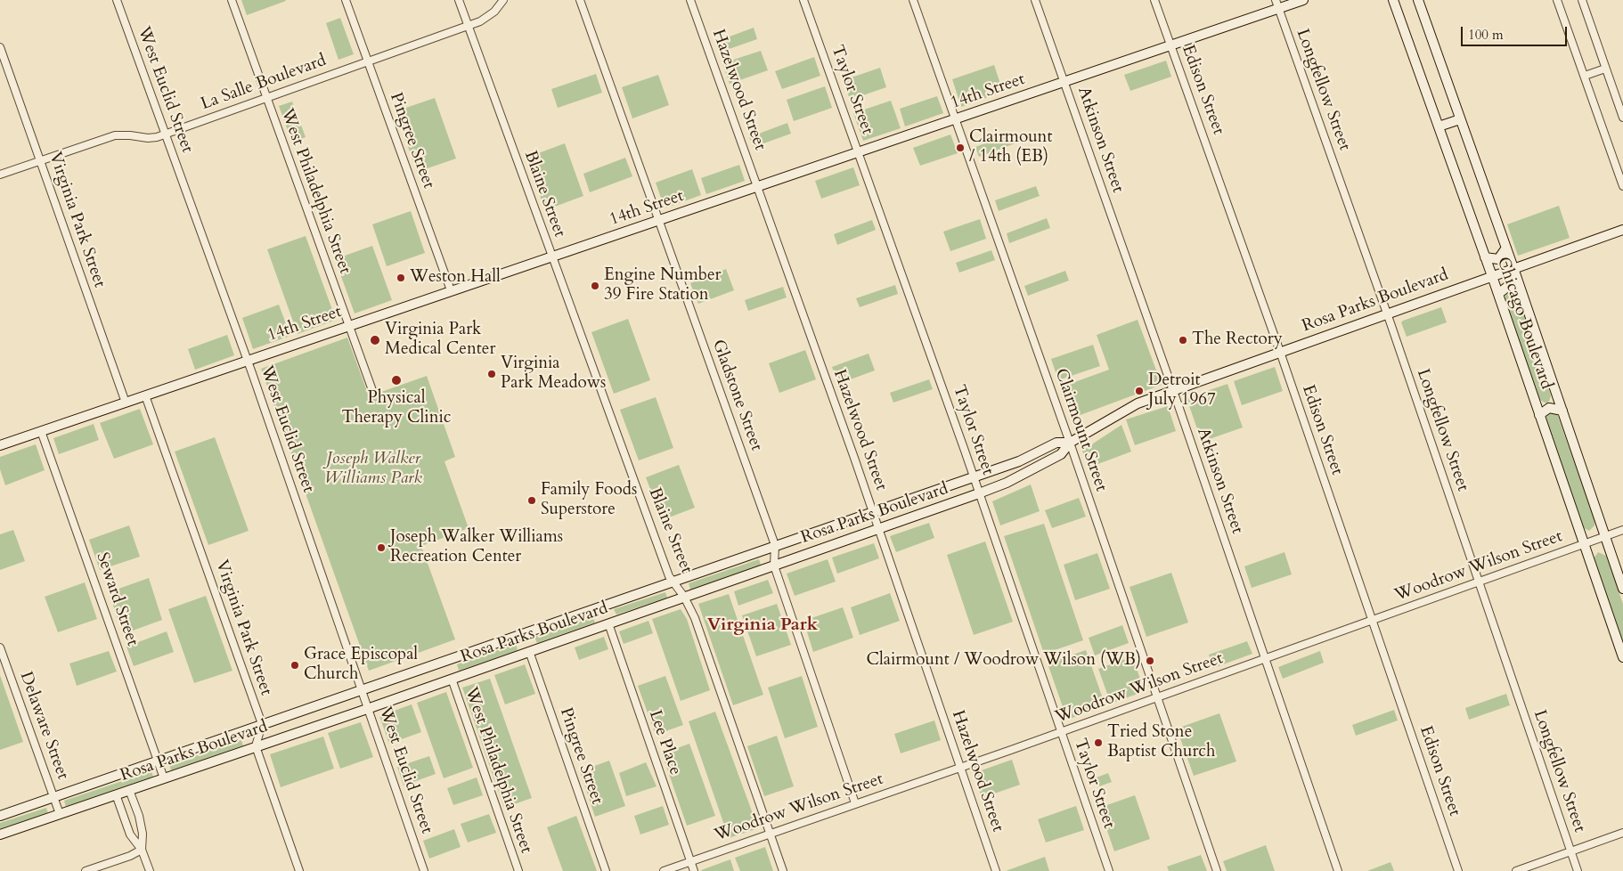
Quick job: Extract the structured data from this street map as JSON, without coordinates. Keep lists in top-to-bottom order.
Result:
{
  "streets": {
    "street": [
      "La Salle Boulevard",
      "West Euclid Street",
      "Hazelwood Street",
      "Taylor Street",
      "Edison Street",
      "Longfellow Street",
      "14th Street",
      "Atkinson Street",
      "Pingree Street",
      "West Philadelphia Street",
      "Blaine Street",
      "Virginia Park Street",
      "Rosa Parks Boulevard",
      "Chicago Boulevard",
      "Gladstone Street",
      "Clairmount Street",
      "Woodrow Wilson Street",
      "Seward Street",
      "Delaware Street",
      "Lee Place"
    ]
  },
  "crossings": [
    ["La Salle Boulevard", "West Euclid Street"],
    ["La Salle Boulevard", "Pingree Street"],
    ["La Salle Boulevard", "West Philadelphia Street"],
    ["La Salle Boulevard", "Blaine Street"],
    ["La Salle Boulevard", "Virginia Park Street"],
    ["West Euclid Street", "14th Street"],
    ["West Euclid Street", "Rosa Parks Boulevard"],
    ["Hazelwood Street", "14th Street"],
    ["Hazelwood Street", "Rosa Parks Boulevard"],
    ["Hazelwood Street", "Woodrow Wilson Street"],
    ["Taylor Street", "14th Street"],
    ["Taylor Street", "Rosa Parks Boulevard"],
    ["Taylor Street", "Woodrow Wilson Street"],
    ["Edison Street", "14th Street"],
    ["Edison Street", "Rosa Parks Boulevard"],
    ["Edison Street", "Woodrow Wilson Street"],
    ["Longfellow Street", "14th Street"],
    ["Longfellow Street", "Rosa Parks Boulevard"],
    ["Longfellow Street", "Woodrow Wilson Street"],
    ["14th Street", "Atkinson Street"],
    ["14th Street", "Pingree Street"],
    ["14th Street", "West Philadelphia Street"],
    ["14th Street", "Blaine Street"],
    ["14th Street", "Virginia Park Street"],
    ["14th Street", "Gladstone Street"],
    ["14th Street", "Clairmount Street"],
    ["14th Street", "Seward Street"],
    ["Atkinson Street", "Rosa Parks Boulevard"],
    ["Atkinson Street", "Woodrow Wilson Street"],
    ["Pingree Street", "Rosa Parks Boulevard"],
    ["West Philadelphia Street", "Rosa Parks Boulevard"],
    ["Blaine Street", "Rosa Parks Boulevard"],
    ["Blaine Street", "Woodrow Wilson Street"],
    ["Virginia Park Street", "Rosa Parks Boulevard"],
    ["Rosa Parks Boulevard", "Chicago Boulevard"],
    ["Rosa Parks Boulevard", "Gladstone Street"],
    ["Rosa Parks Boulevard", "Clairmount Street"],
    ["Rosa Parks Boulevard", "Seward Street"],
    ["Rosa Parks Boulevard", "Delaware Street"],
    ["Rosa Parks Boulevard", "Lee Place"],
    ["Chicago Boulevard", "Woodrow Wilson Street"],
    ["Gladstone Street", "Woodrow Wilson Street"],
    ["Clairmount Street", "Woodrow Wilson Street"],
    ["Woodrow Wilson Street", "Lee Place"]
  ],
  "districts": ["Virginia Park"],
  "parks": ["Joseph Walker Williams Park"],
  "places": [
    "Clairmount / 14th (EB)",
    "Weston Hall",
    "Engine Number 39 Fire Station",
    "Virginia Park Medical Center",
    "The Rectory",
    "Virginia Park Meadows",
    "Physical Therapy Clinic",
    "Detroit July 1967",
    "Family Foods Superstore",
    "Joseph Walker Williams Recreation Center",
    "Clairmount / Woodrow Wilson (WB)",
    "Grace Episcopal Church",
    "Tried Stone Baptist Church"
  ],
  "scale_bar": "100 m"
}
